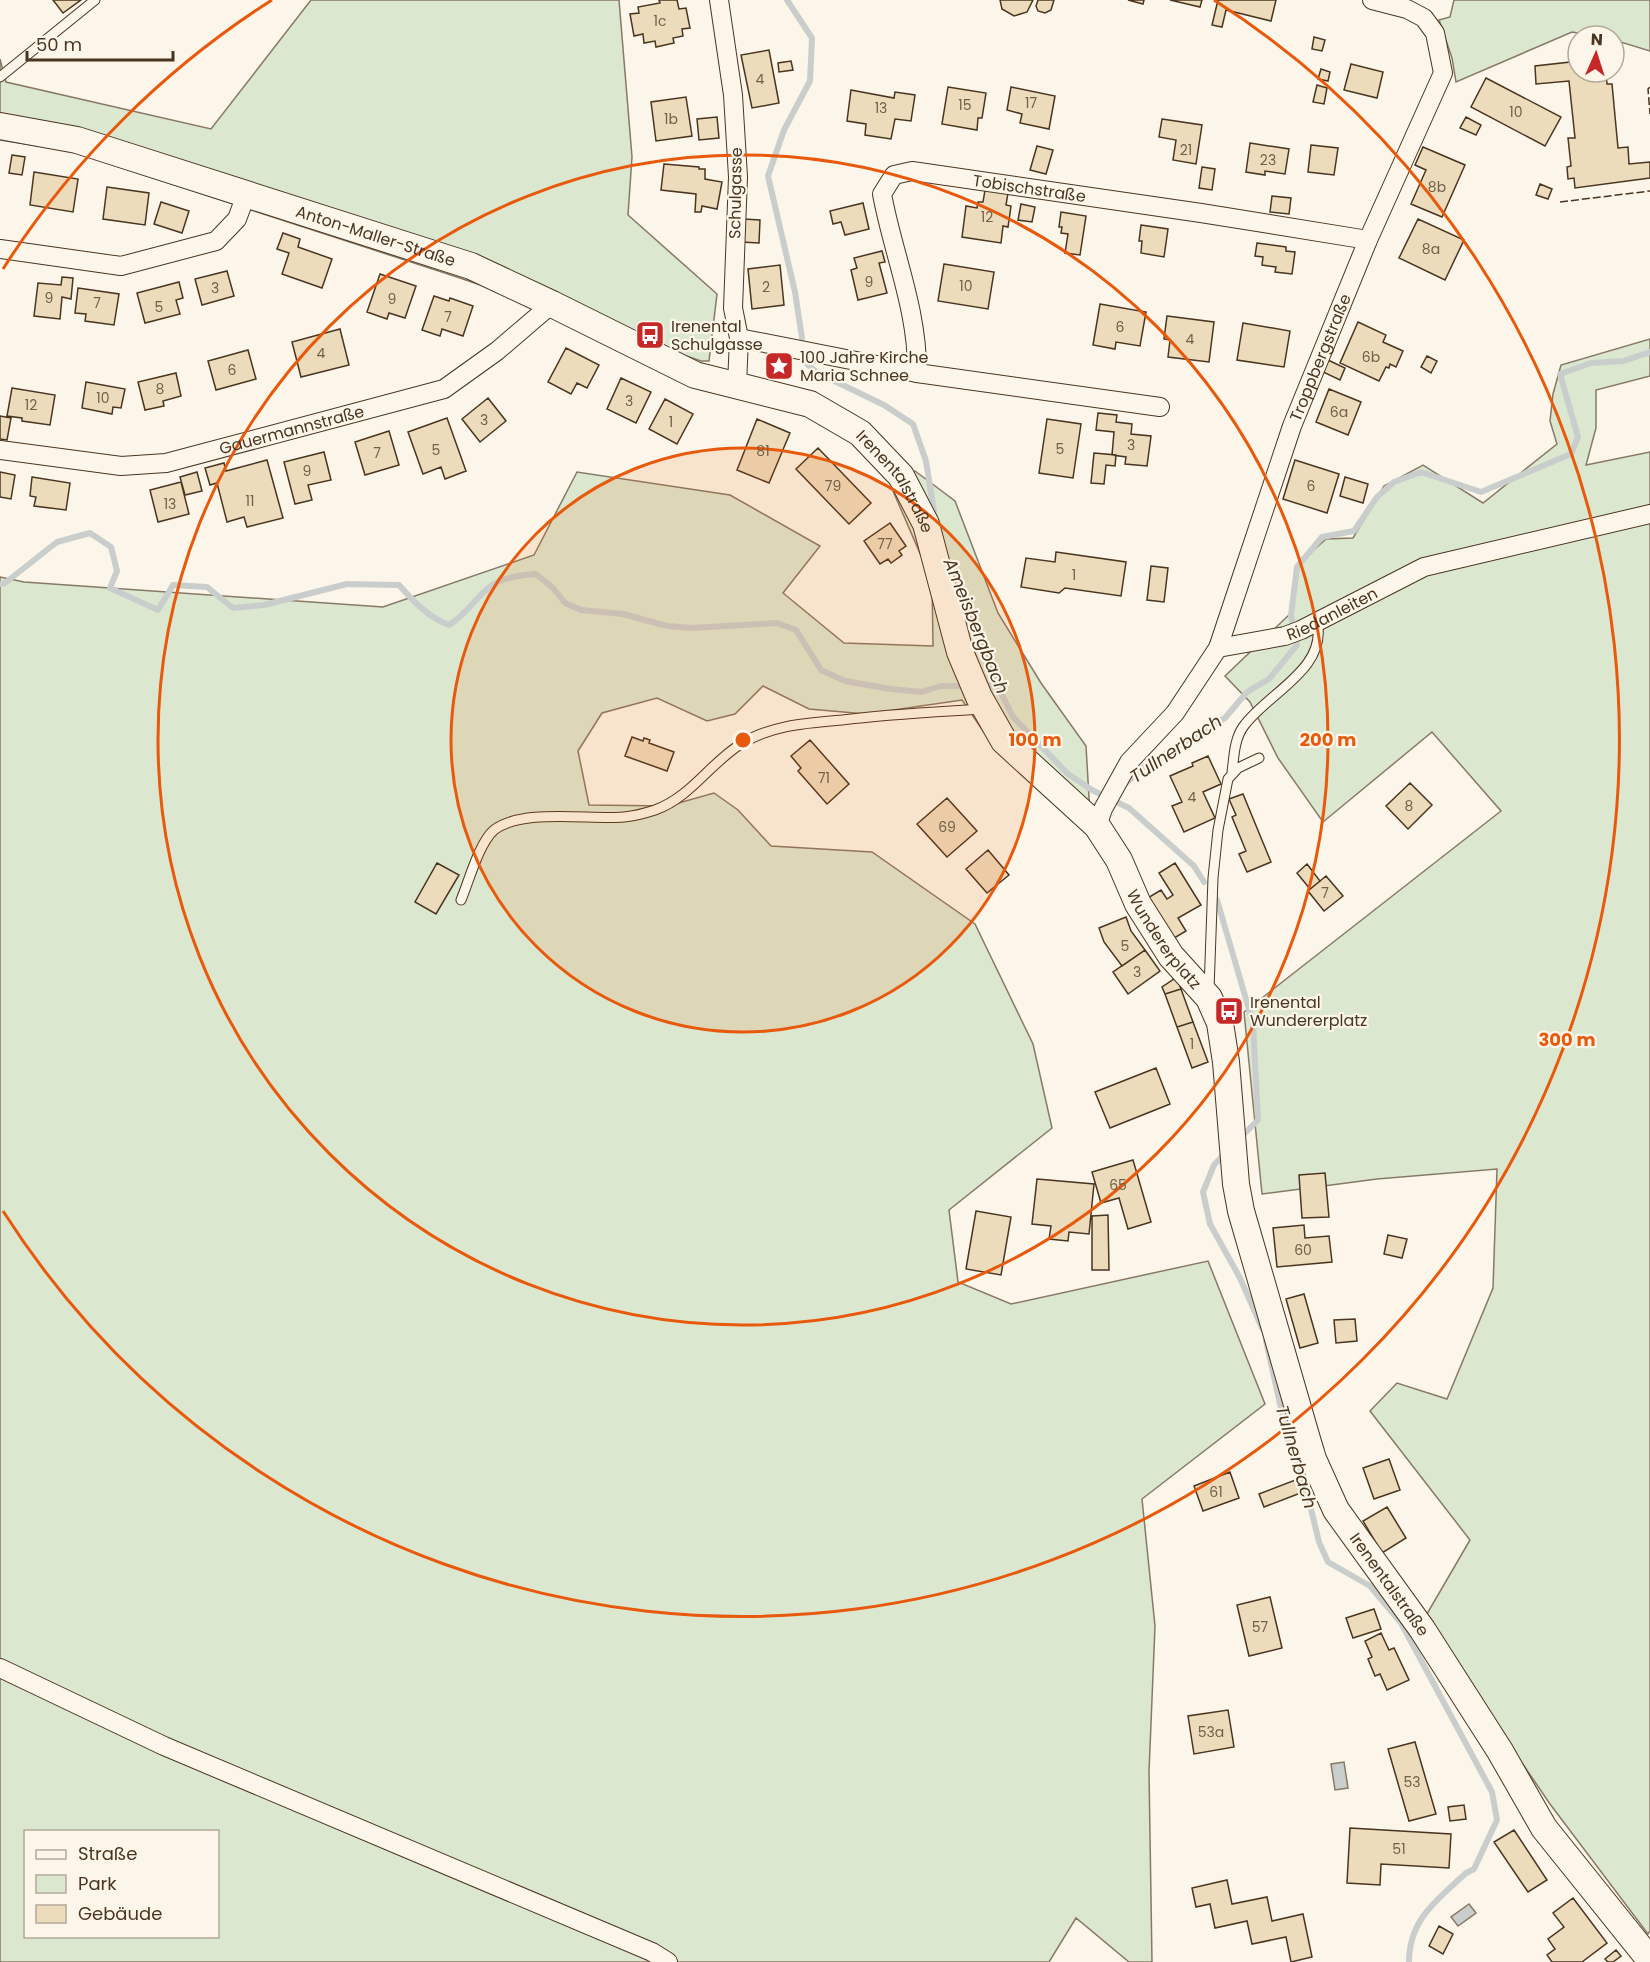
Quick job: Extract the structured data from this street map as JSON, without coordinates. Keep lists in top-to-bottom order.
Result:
{
  "streets": {
    "street": [
      "Tobischstraße",
      "Schulgasse",
      "Anton-Maller-Straße",
      "Troppbergstraße",
      "Gauermannstraße",
      "Irenentalstraße",
      "Riedanleiten",
      "Wundererplatz"
    ]
  },
  "crossings": [
    ["Tobischstraße", "Troppbergstraße"],
    ["Schulgasse", "Anton-Maller-Straße"],
    ["Schulgasse", "Irenentalstraße"],
    ["Anton-Maller-Straße", "Gauermannstraße"],
    ["Anton-Maller-Straße", "Irenentalstraße"],
    ["Troppbergstraße", "Riedanleiten"],
    ["Irenentalstraße", "Wundererplatz"]
  ],
  "water": ["Ameisbergbach", "Tullnerbach"],
  "places": {
    "bus stop": ["Irenental Schulgasse", "Irenental Wundererplatz"],
    "place": ["100 Jahre Kirche Maria Schnee"]
  },
  "house_numbers": [
    "1c",
    "4",
    "17",
    "15",
    "13",
    "10",
    "1b",
    "21",
    "23",
    "8b",
    "12",
    "8a",
    "9",
    "10",
    "2",
    "3",
    "9",
    "9",
    "7",
    "5",
    "7",
    "6",
    "4",
    "4",
    "6b",
    "6",
    "8",
    "10",
    "3",
    "12",
    "6a",
    "3",
    "1",
    "3",
    "5",
    "5",
    "81",
    "7",
    "9",
    "79",
    "6",
    "11",
    "13",
    "77",
    "1",
    "71",
    "4",
    "8",
    "69",
    "7",
    "5",
    "3",
    "1",
    "65",
    "60",
    "61",
    "57",
    "53a",
    "53",
    "51"
  ],
  "legend": ["Straße", "Park", "Gebäude"],
  "scale_bar": "50 m",
  "north": "top",
  "rings": ["100 m", "200 m", "300 m"]
}
